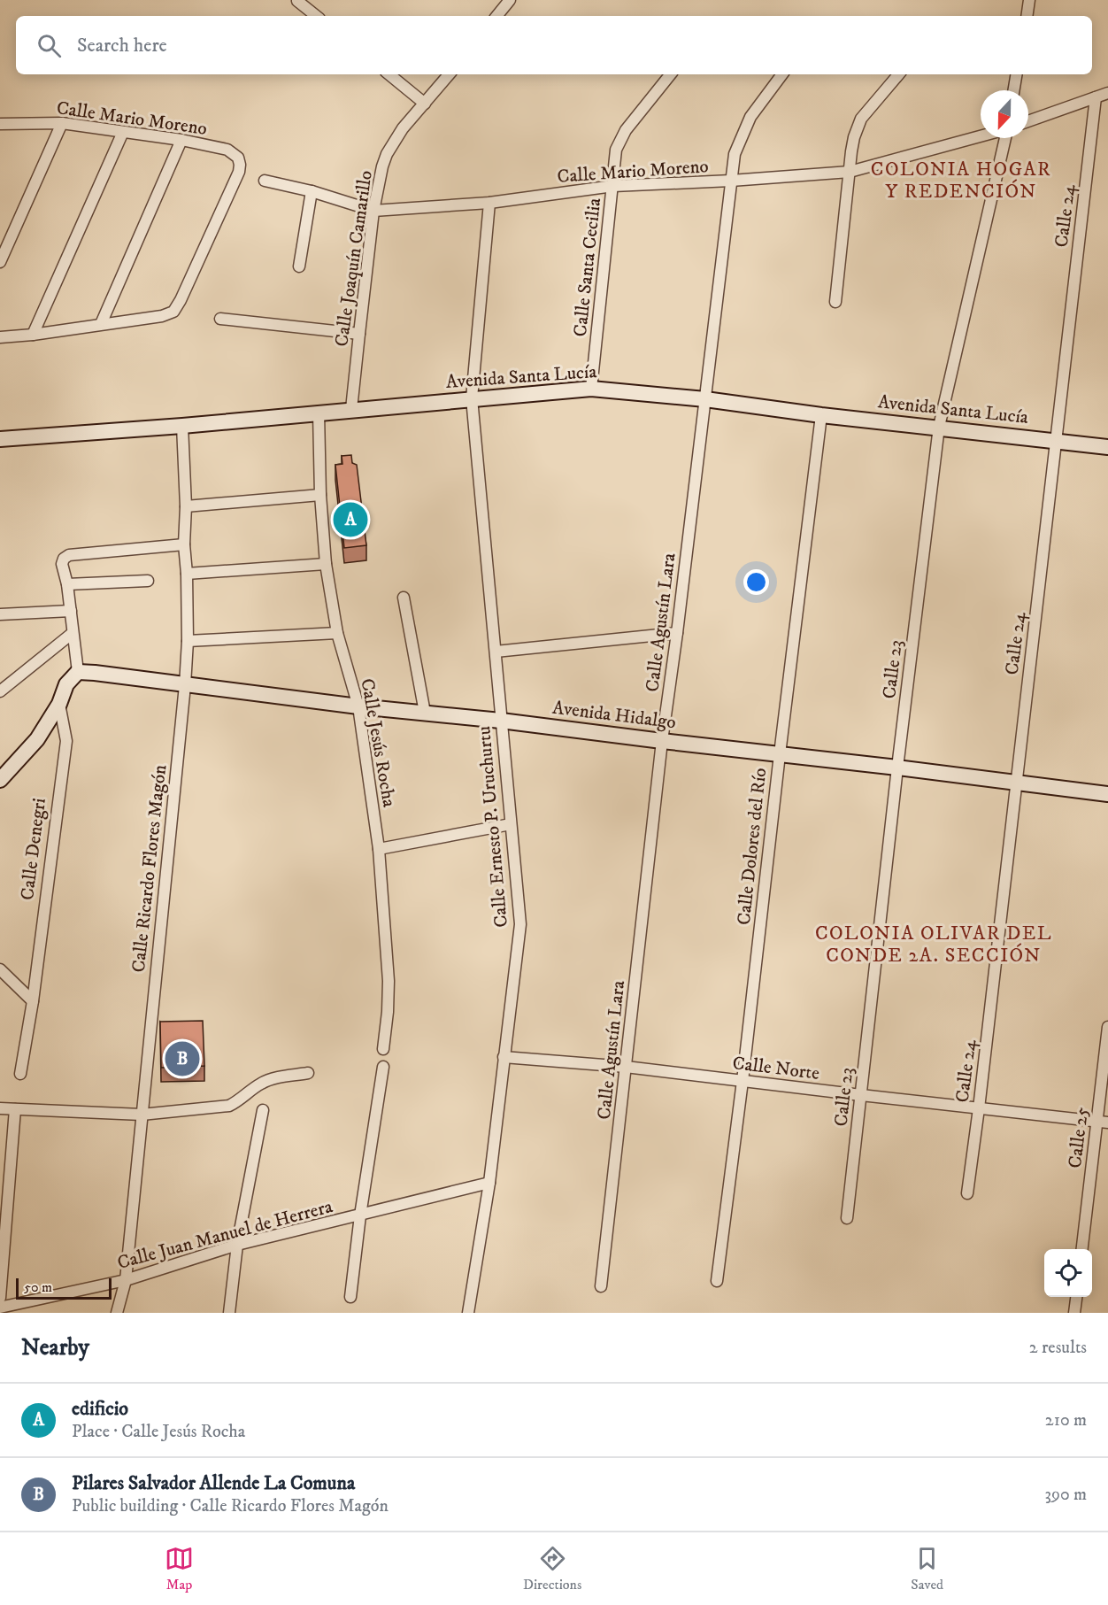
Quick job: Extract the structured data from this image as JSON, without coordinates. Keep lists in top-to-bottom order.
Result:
{
  "streets": {
    "street": [
      "Calle Mario Moreno",
      "Calle 24",
      "Calle Joaquín Camarillo",
      "Calle Santa Cecilia",
      "Avenida Santa Lucía",
      "Calle Agustín Lara",
      "Calle 23",
      "Avenida Hidalgo",
      "Calle Jesús Rocha",
      "Calle Ernesto P. Uruchurtu",
      "Calle Dolores del Río",
      "Calle Denegri",
      "Calle Ricardo Flores Magón",
      "Calle Norte",
      "Calle 25",
      "Calle Juan Manuel de Herrera"
    ]
  },
  "crossings": [
    ["Calle Mario Moreno", "Calle Joaquín Camarillo"],
    ["Calle Mario Moreno", "Calle Santa Cecilia"],
    ["Calle Mario Moreno", "Calle Agustín Lara"],
    ["Calle Mario Moreno", "Calle Ernesto P. Uruchurtu"],
    ["Calle 24", "Avenida Santa Lucía"],
    ["Calle 24", "Avenida Hidalgo"],
    ["Calle 24", "Calle Norte"],
    ["Calle Joaquín Camarillo", "Avenida Santa Lucía"],
    ["Calle Santa Cecilia", "Avenida Santa Lucía"],
    ["Avenida Santa Lucía", "Calle Agustín Lara"],
    ["Avenida Santa Lucía", "Calle 23"],
    ["Avenida Santa Lucía", "Calle Jesús Rocha"],
    ["Avenida Santa Lucía", "Calle Ernesto P. Uruchurtu"],
    ["Avenida Santa Lucía", "Calle Dolores del Río"],
    ["Avenida Santa Lucía", "Calle Ricardo Flores Magón"],
    ["Calle Agustín Lara", "Avenida Hidalgo"],
    ["Calle Agustín Lara", "Calle Norte"],
    ["Calle 23", "Avenida Hidalgo"],
    ["Calle 23", "Calle Norte"],
    ["Avenida Hidalgo", "Calle Jesús Rocha"],
    ["Avenida Hidalgo", "Calle Ernesto P. Uruchurtu"],
    ["Avenida Hidalgo", "Calle Dolores del Río"],
    ["Avenida Hidalgo", "Calle Ricardo Flores Magón"],
    ["Calle Ernesto P. Uruchurtu", "Calle Norte"],
    ["Calle Ernesto P. Uruchurtu", "Calle Juan Manuel de Herrera"],
    ["Calle Dolores del Río", "Calle Norte"],
    ["Calle Ricardo Flores Magón", "Calle Juan Manuel de Herrera"],
    ["Calle Norte", "Calle 25"]
  ],
  "districts": ["COLONIA HOGAR Y REDENCIÓN", "COLONIA OLIVAR DEL CONDE 2A. SECCIÓN"],
  "scale_bar": "50 m",
  "north": "bottom",
  "page": {
    "search": "Search here",
    "pins": ["A", "B"],
    "scale": "50 m",
    "heading": ["Nearby", "2 results"],
    "list": [
      {
        "mark": "A",
        "name": "edificio",
        "note": "Place · Calle Jesús Rocha",
        "value": "210 m"
      },
      {
        "mark": "B",
        "name": "Pilares Salvador Allende La Comuna",
        "note": "Public building · Calle Ricardo Flores Magón",
        "value": "390 m"
      }
    ],
    "nav": ["Map", "Directions", "Saved"]
  }
}
